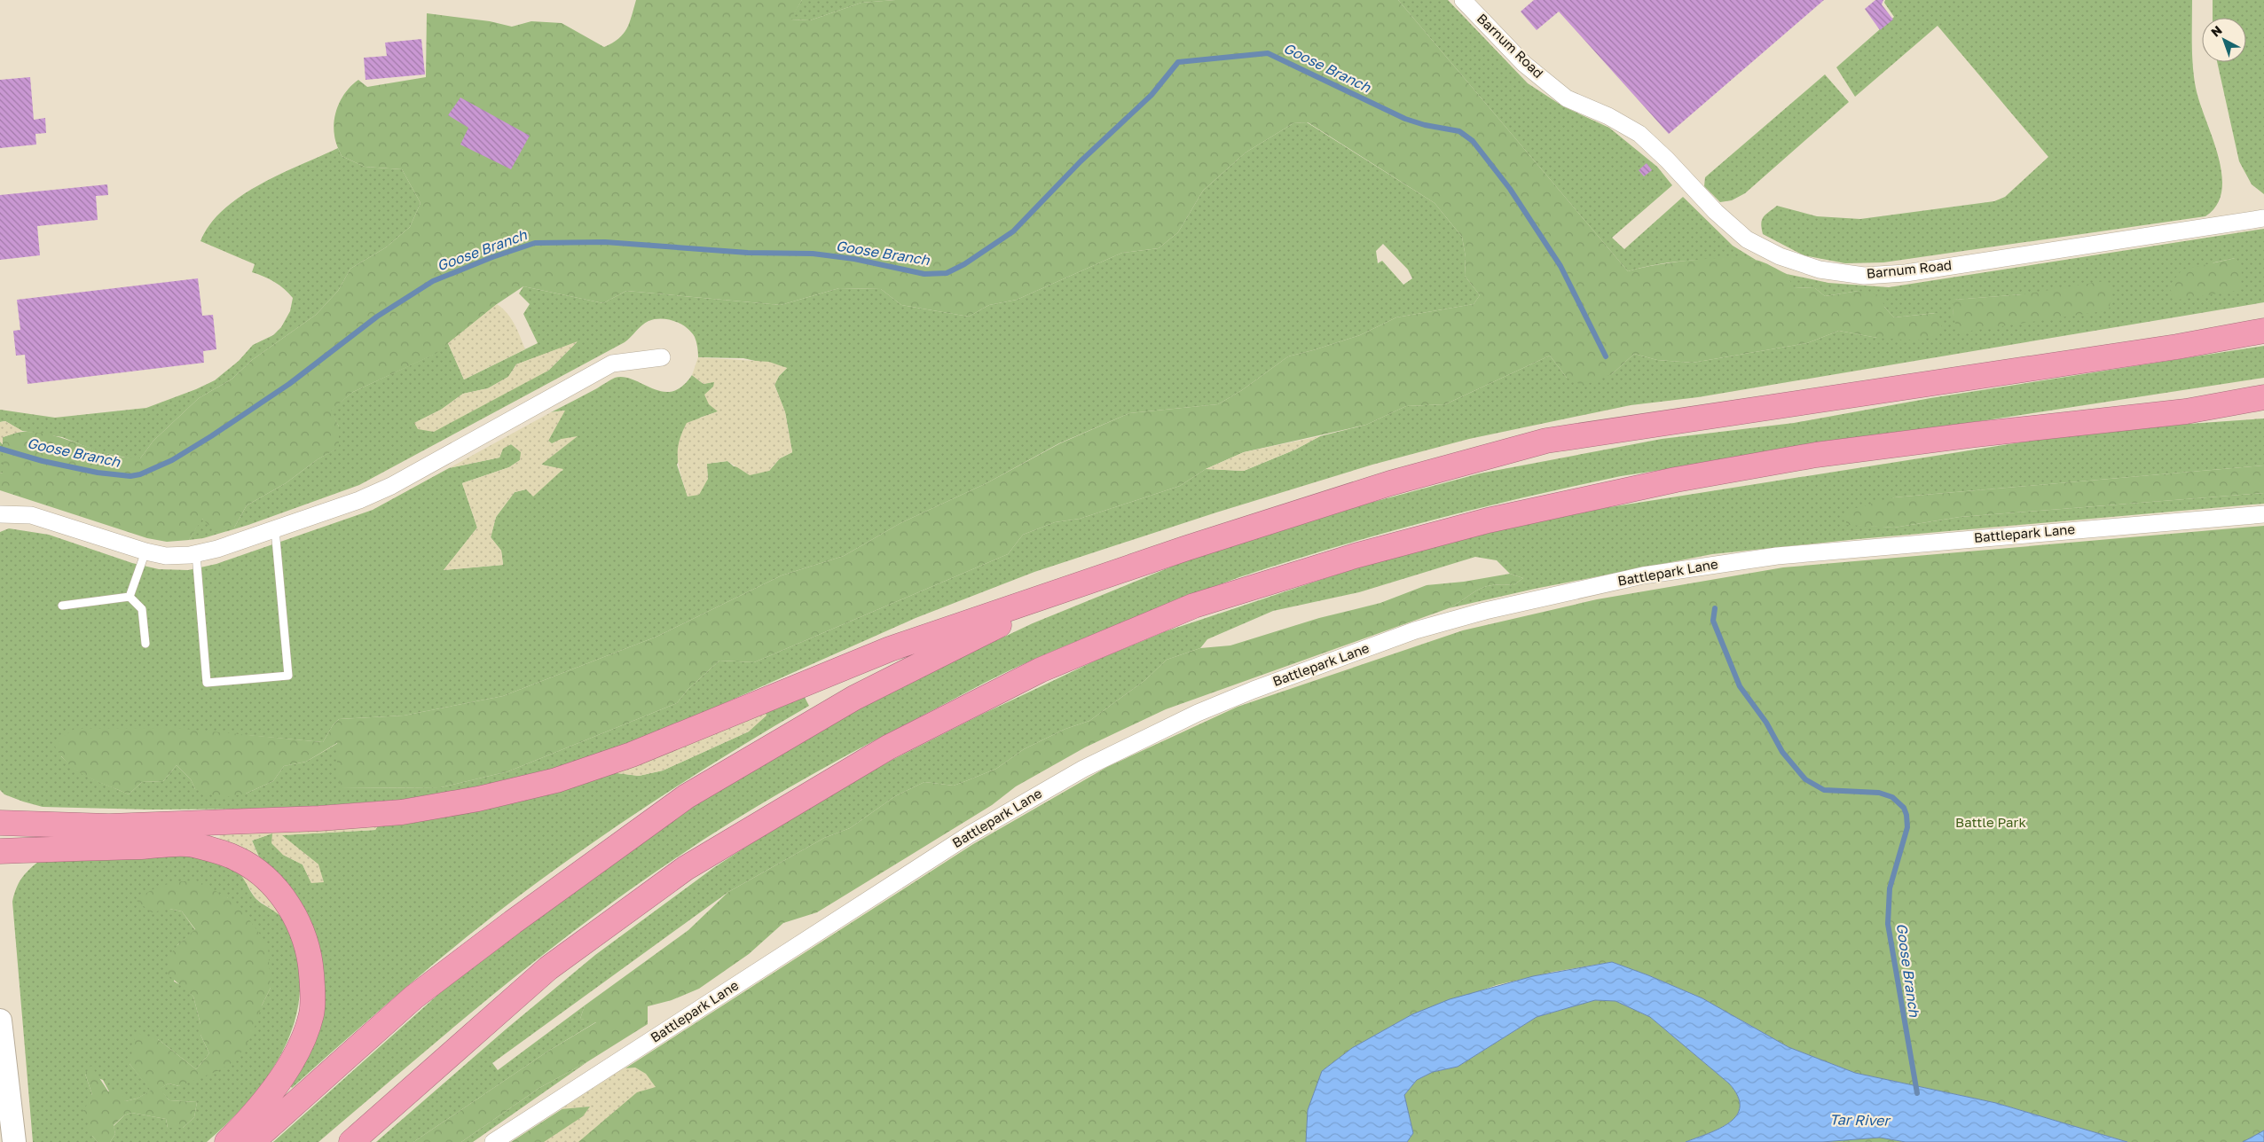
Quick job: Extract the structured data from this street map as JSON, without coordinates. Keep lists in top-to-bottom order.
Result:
{
  "streets": {
    "street": ["Barnum Road", "Battlepark Lane"]
  },
  "water": ["Goose Branch", "Tar River"],
  "parks": ["Battle Park"],
  "north": "top left"
}
